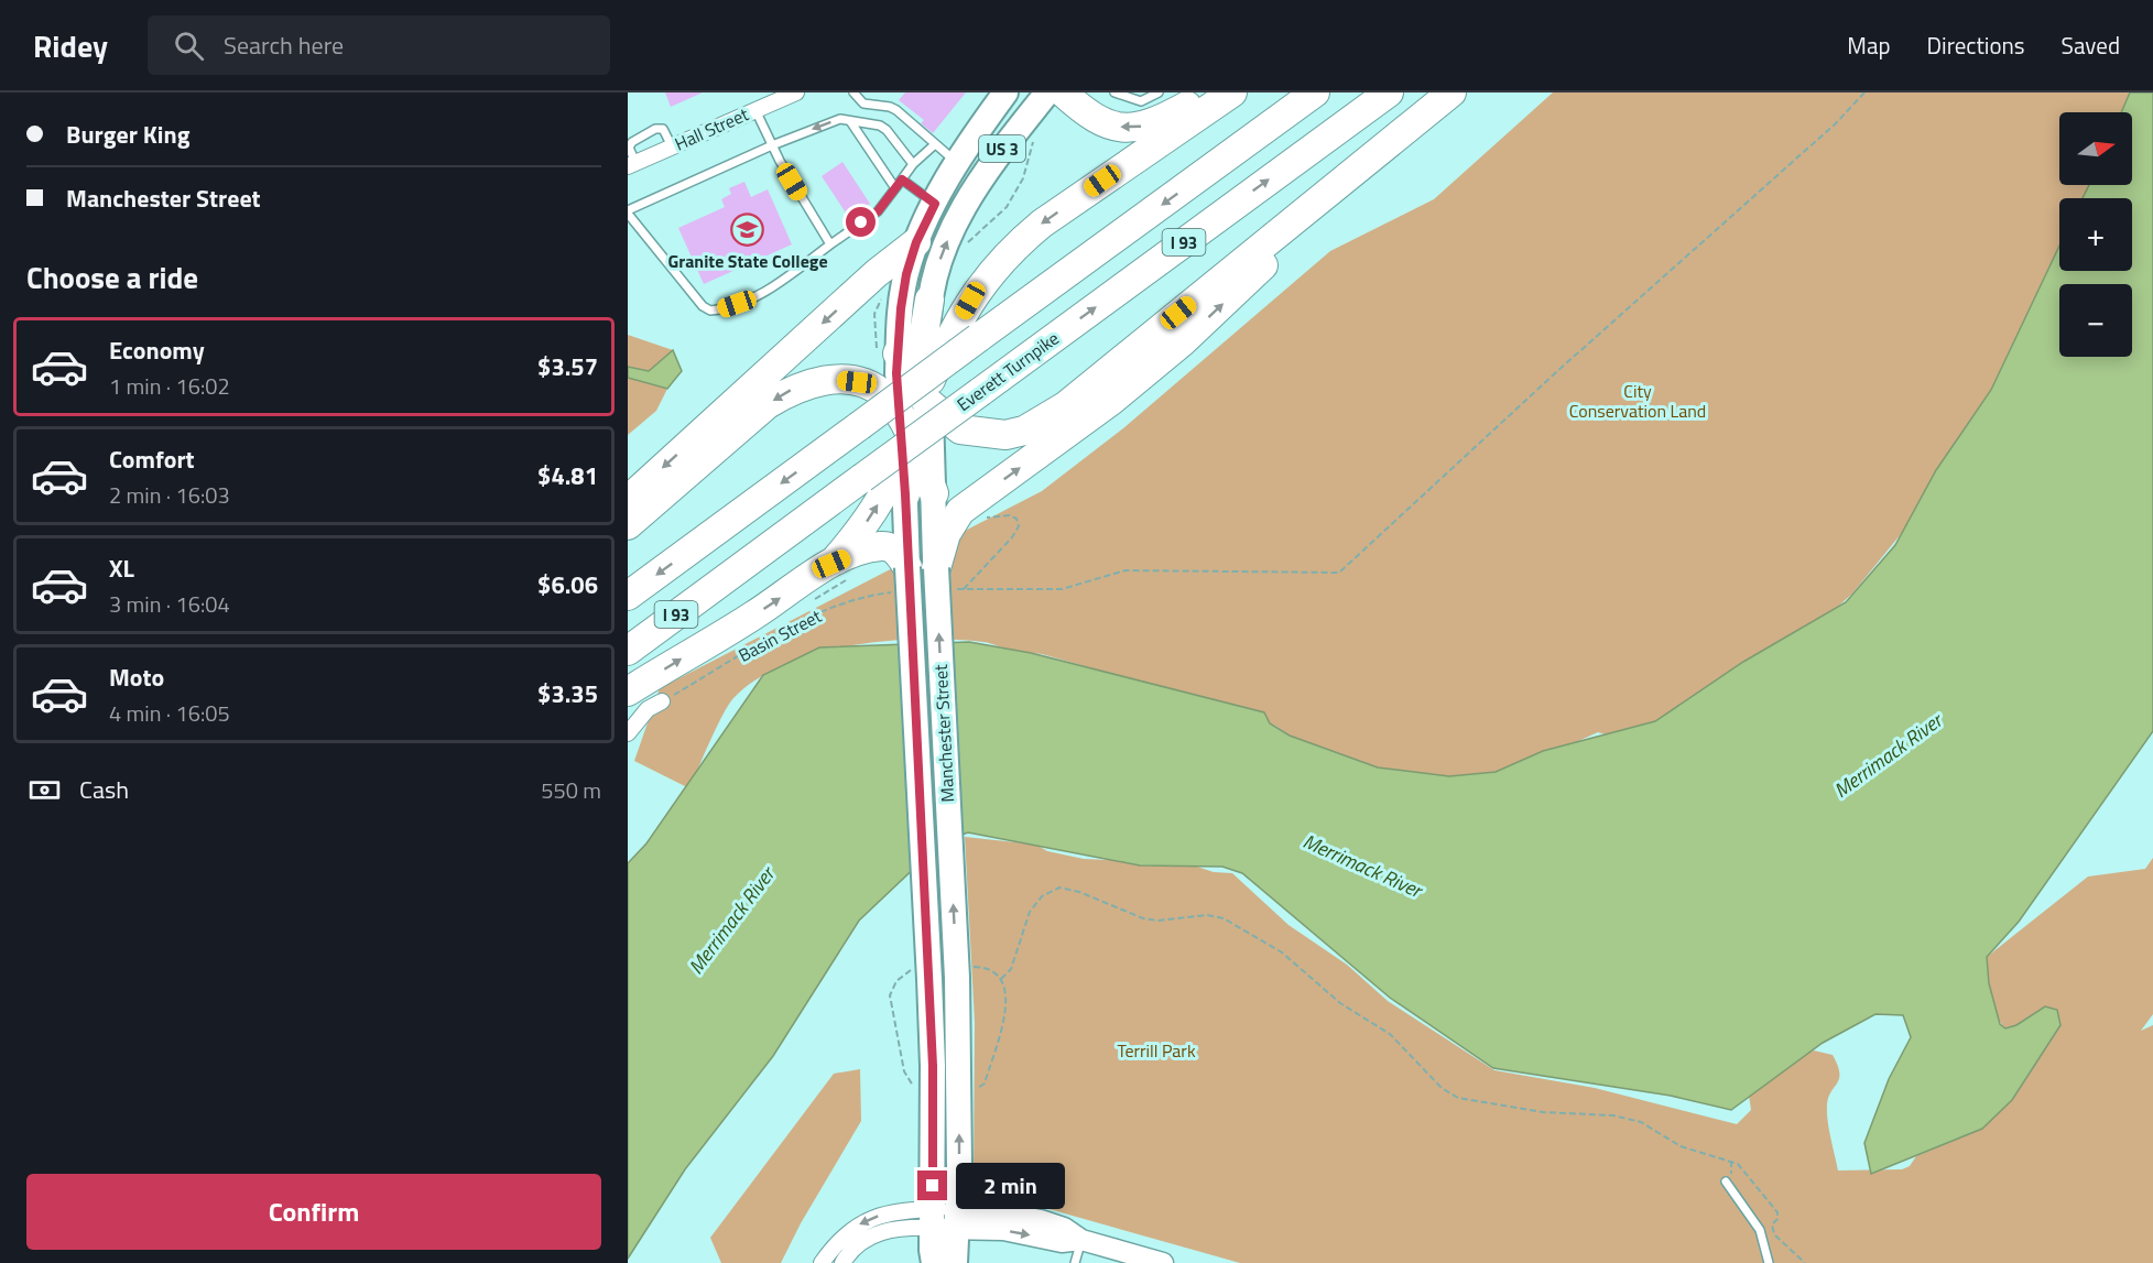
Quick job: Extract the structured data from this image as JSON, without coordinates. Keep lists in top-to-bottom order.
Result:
{
  "streets": {
    "highway": ["I 93", "Everett Turnpike"],
    "main road": ["US 3", "Manchester Street"],
    "street": ["Hall Street"],
    "path": ["Basin Street"]
  },
  "crossings": [
    ["Basin Street", "Manchester Street"]
  ],
  "water": ["Merrimack River"],
  "parks": ["City Conservation Land", "Terrill Park"],
  "places": {
    "school or university": ["Granite State College"]
  },
  "north": "right",
  "page": {
    "header": "Ridey",
    "search": "Search here",
    "nav": ["Map", "Directions", "Saved"],
    "banner": ["Burger King", "Manchester Street"],
    "map_buttons": ["+", "−"],
    "heading": "Choose a ride",
    "list": [
      {
        "name": "Economy",
        "note": "1 min · 16:02",
        "value": "$3.57"
      },
      {
        "name": "Comfort",
        "note": "2 min · 16:03",
        "value": "$4.81"
      },
      {
        "name": "XL",
        "note": "3 min · 16:04",
        "value": "$6.06"
      },
      {
        "name": "Moto",
        "note": "4 min · 16:05",
        "value": "$3.35"
      }
    ],
    "pay": ["Cash", "550 m"],
    "buttons": "Confirm",
    "bubble": "2 min"
  }
}
